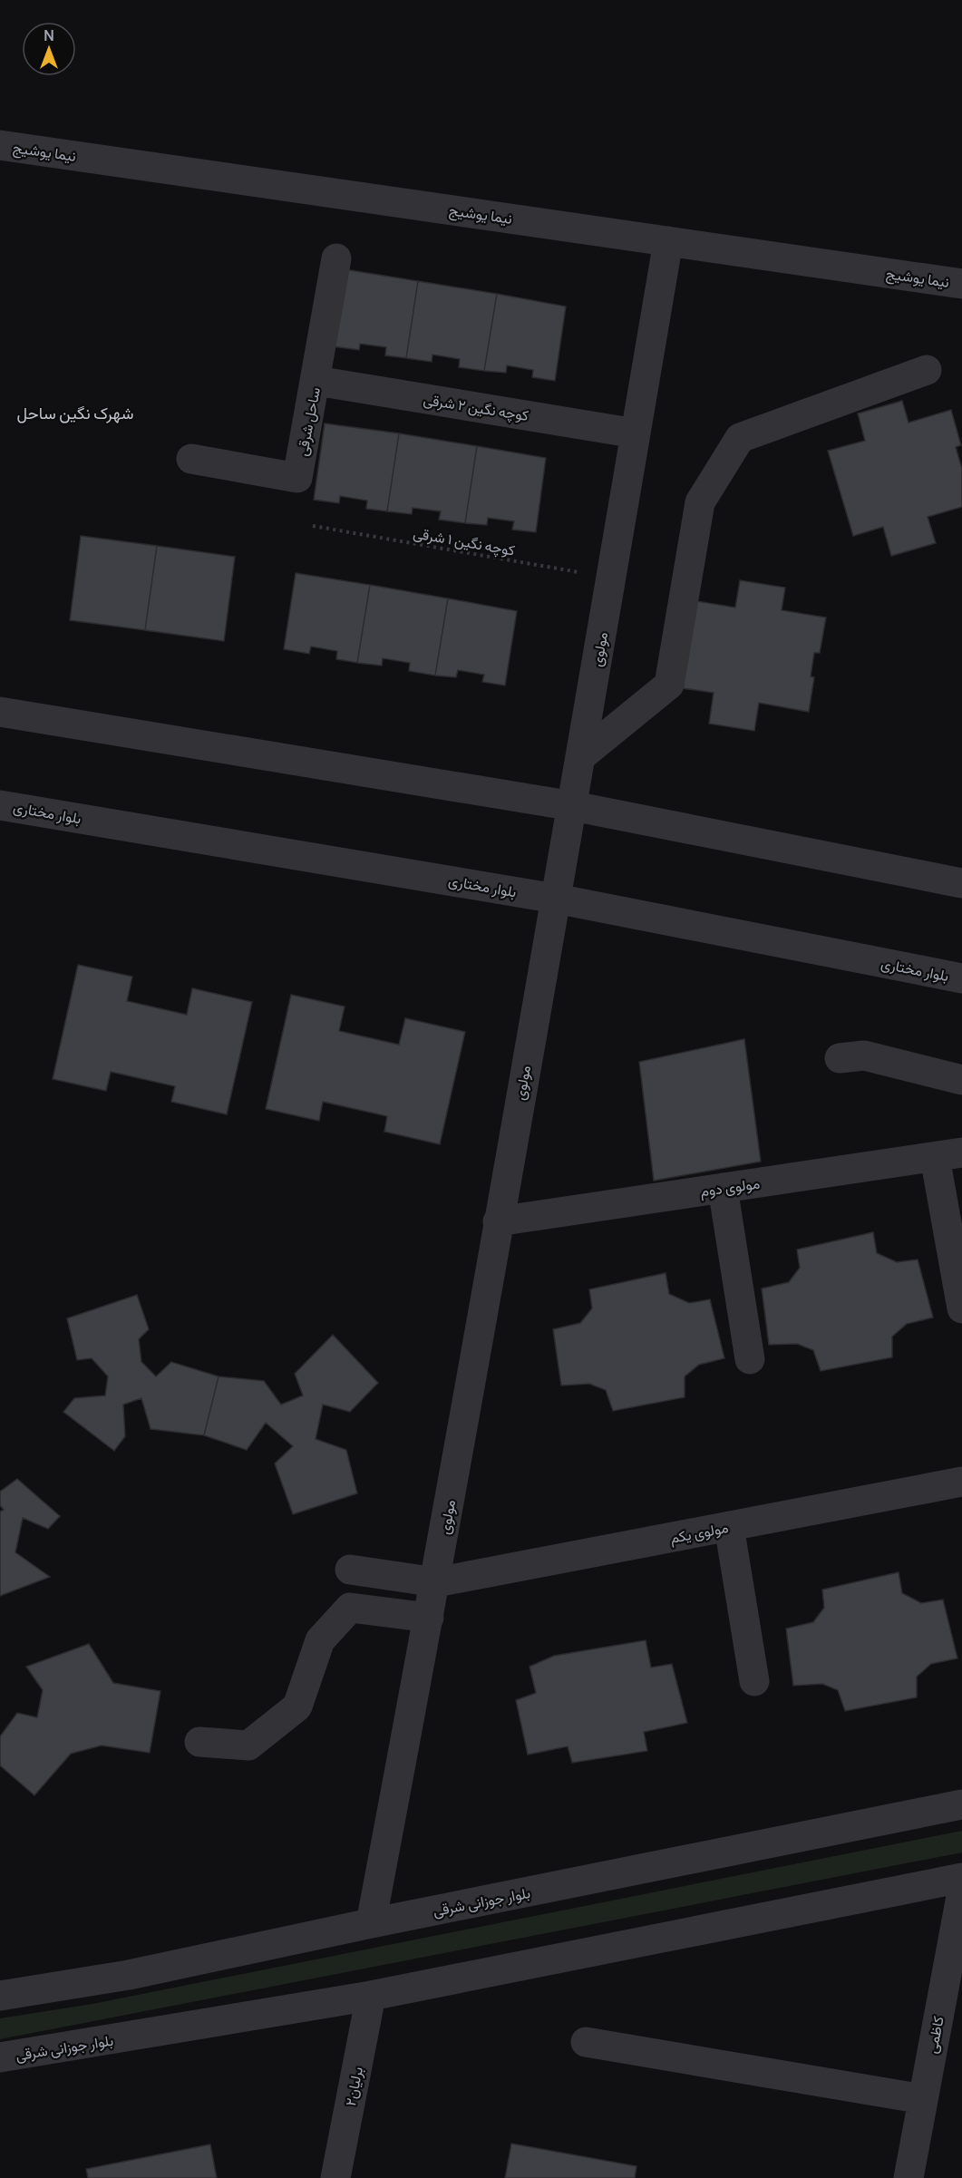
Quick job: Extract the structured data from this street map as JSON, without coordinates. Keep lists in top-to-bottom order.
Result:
{
  "streets": {
    "street": [
      "نیما یوشیج",
      "کوچه نگین ۲ شرقی",
      "ساحل شرقی",
      "مولوی",
      "بلوار مختاری",
      "مولوی دوم",
      "مولوی یکم",
      "بلوار جوزانی شرقی",
      "کاظمی",
      "برلیان۲"
    ],
    "path": ["کوچه نگین ۱ شرقی"]
  },
  "crossings": [
    ["نیما یوشیج", "مولوی"],
    ["کوچه نگین ۲ شرقی", "ساحل شرقی"],
    ["کوچه نگین ۲ شرقی", "مولوی"],
    ["کوچه نگین ۱ شرقی", "مولوی"],
    ["مولوی", "بلوار مختاری"],
    ["مولوی", "مولوی دوم"],
    ["مولوی", "مولوی یکم"],
    ["مولوی", "بلوار جوزانی شرقی"],
    ["بلوار جوزانی شرقی", "برلیان۲"]
  ],
  "districts": ["شهرک نگین ساحل"],
  "north": "top"
}
